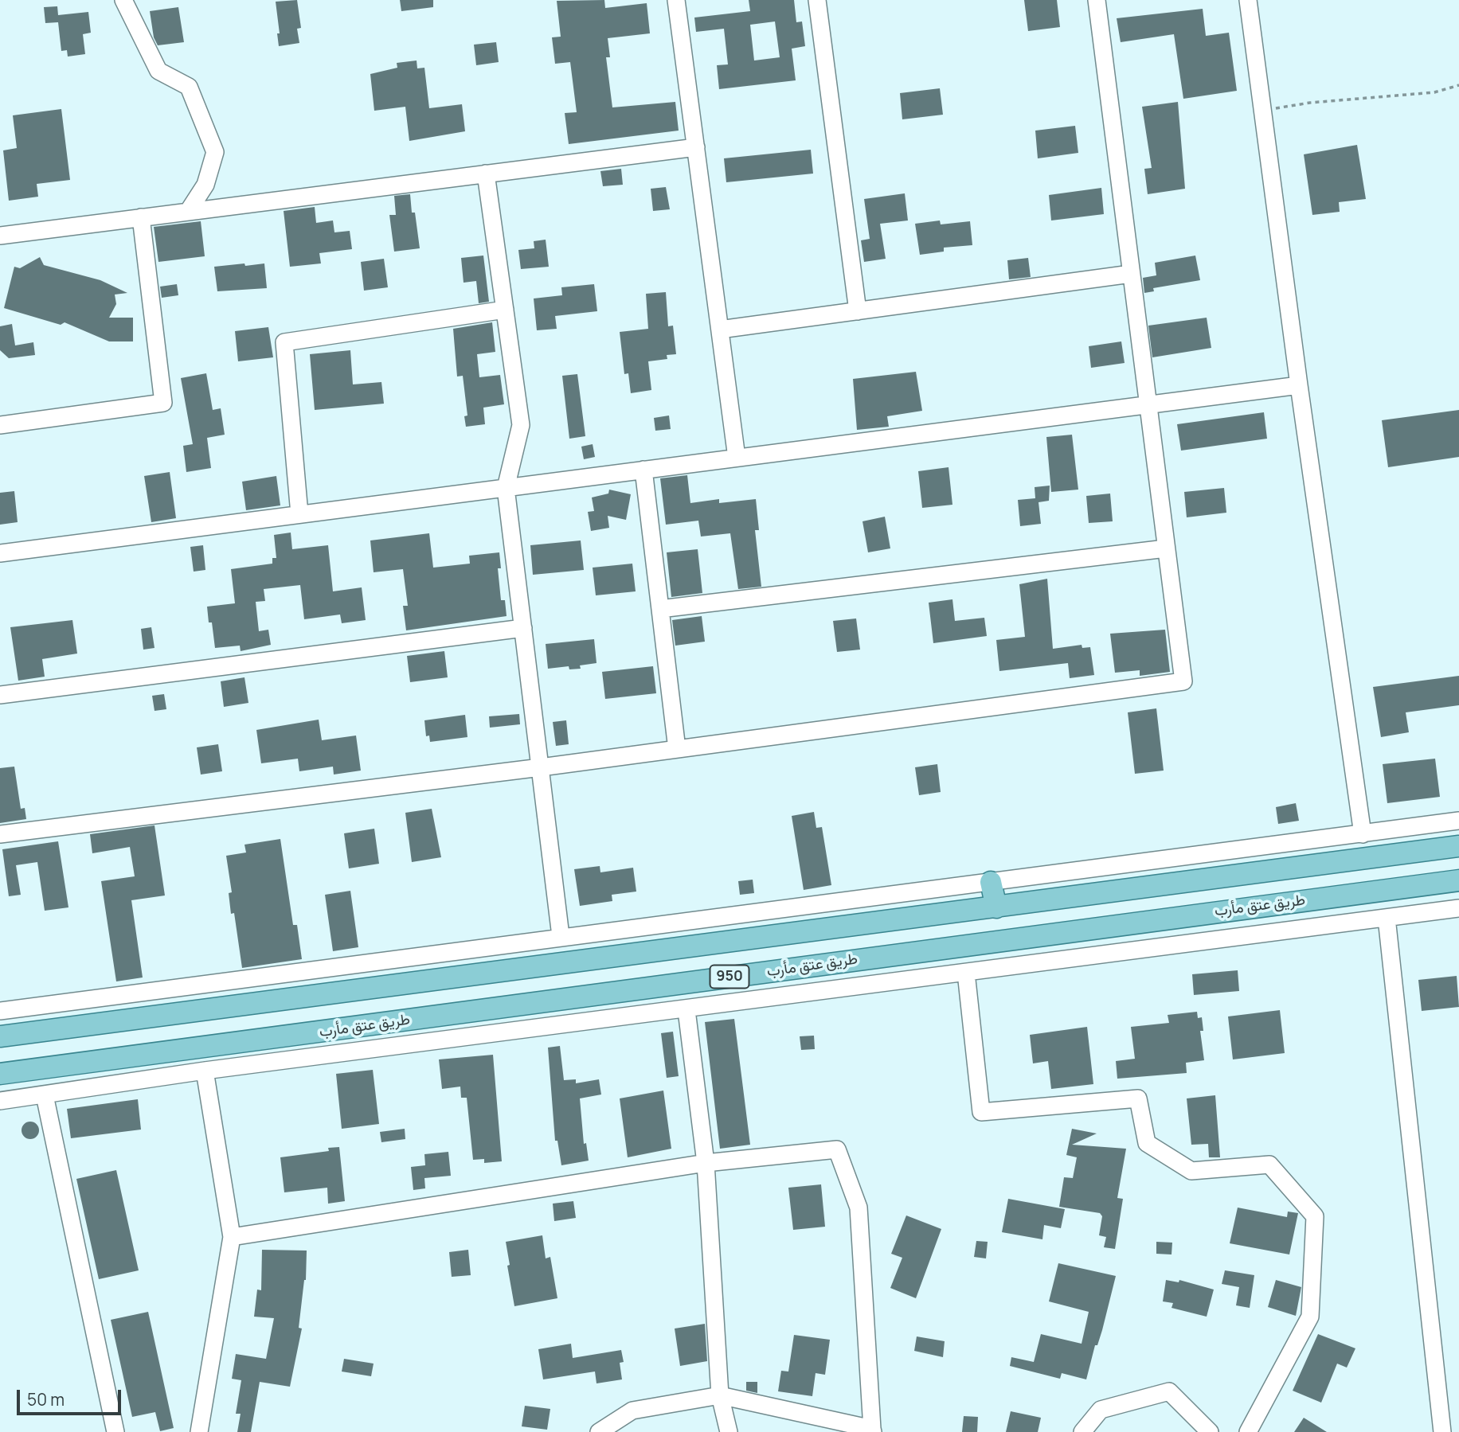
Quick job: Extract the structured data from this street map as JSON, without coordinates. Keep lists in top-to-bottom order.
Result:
{
  "streets": {
    "main road": ["طريق عتق مأرب", "950"]
  },
  "scale_bar": "50 m"
}
